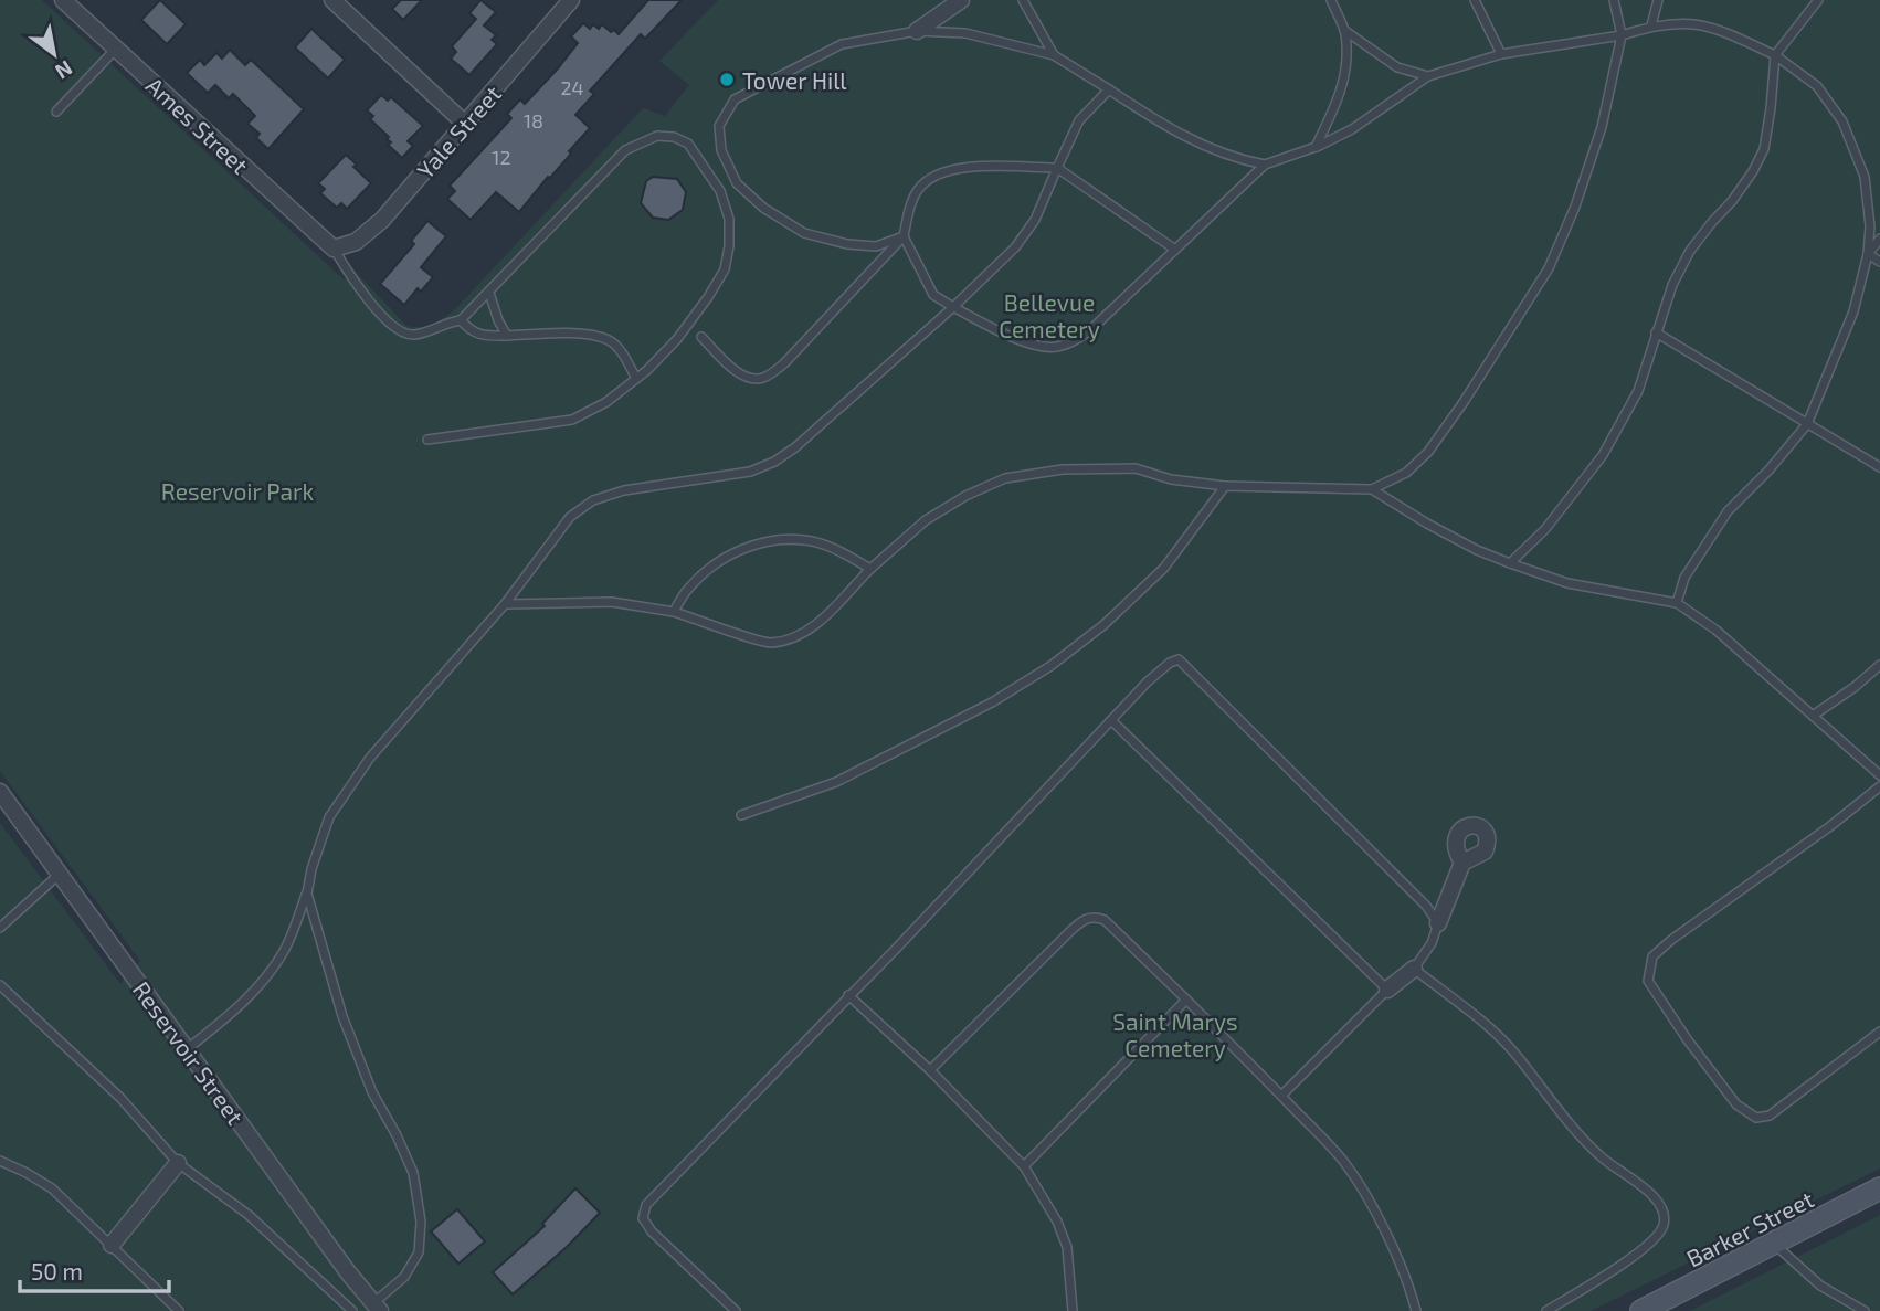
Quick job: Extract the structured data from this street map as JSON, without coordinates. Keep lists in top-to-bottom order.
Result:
{
  "streets": {
    "main road": ["Barker Street"],
    "street": ["Ames Street", "Yale Street", "Reservoir Street"]
  },
  "crossings": [
    ["Ames Street", "Yale Street"]
  ],
  "parks": ["Bellevue Cemetery", "Reservoir Park", "Saint Marys Cemetery"],
  "places": ["Tower Hill"],
  "house_numbers": ["24", "18", "12"],
  "scale_bar": "50 m",
  "north": "bottom right"
}
